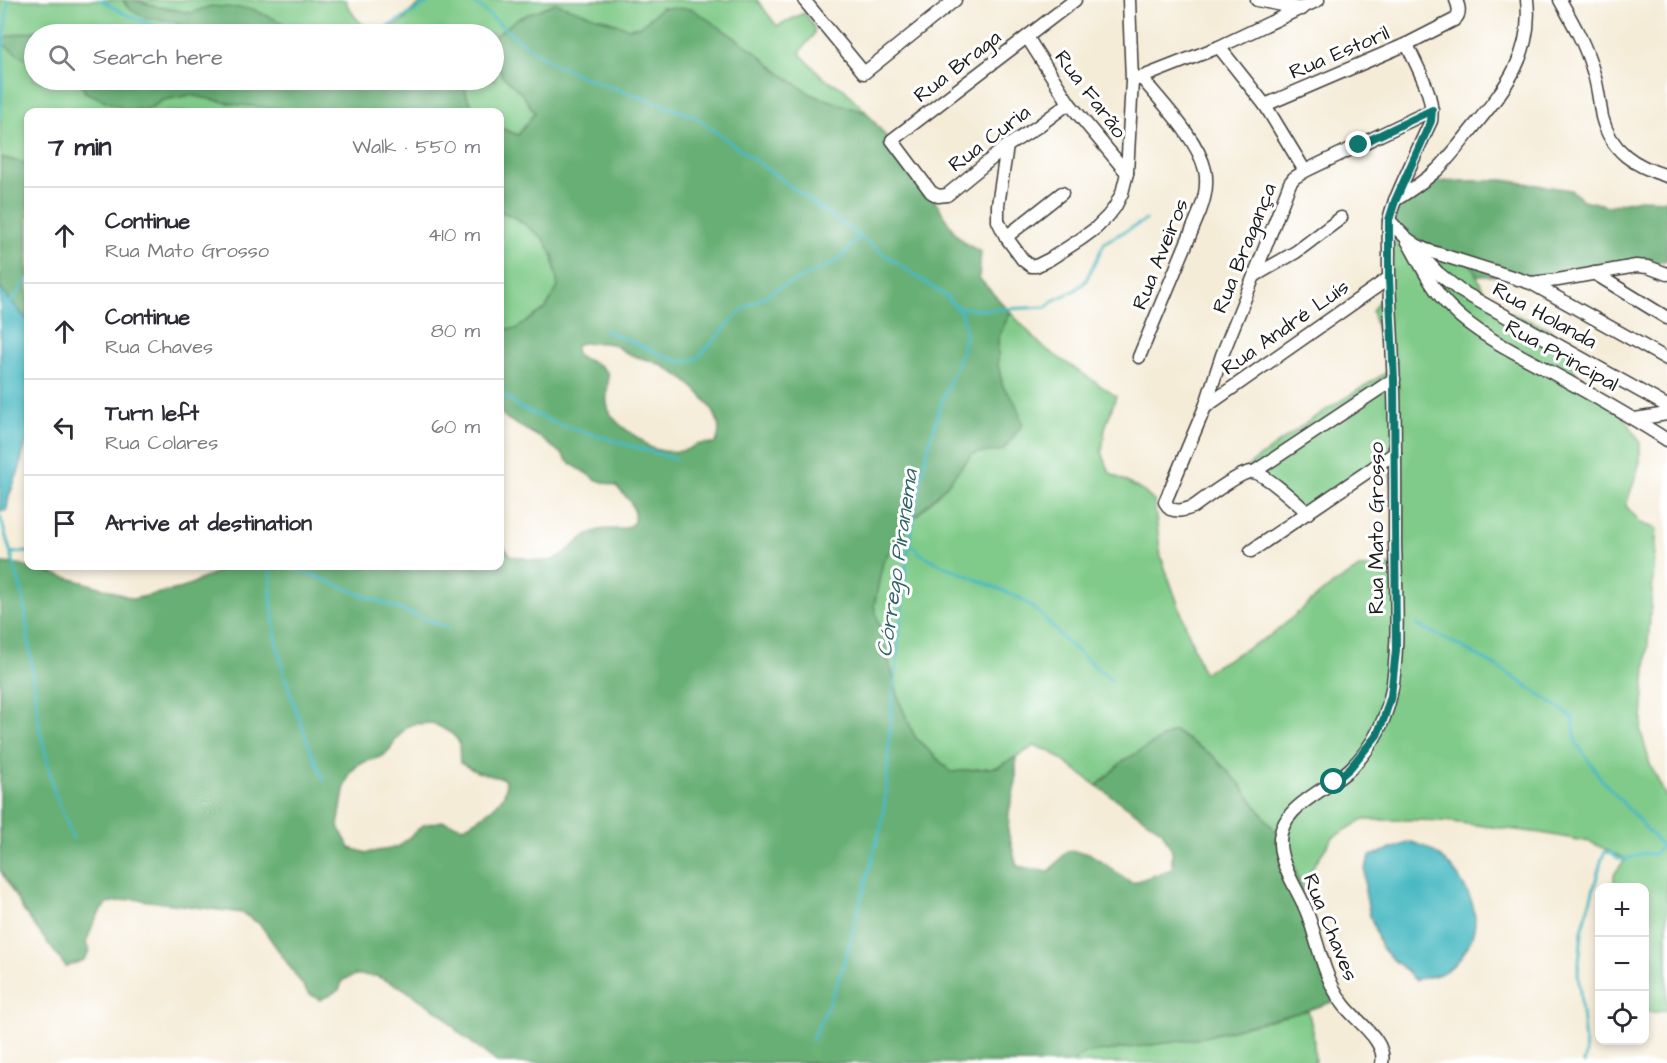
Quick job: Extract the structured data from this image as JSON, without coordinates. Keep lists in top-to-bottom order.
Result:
{
  "streets": {
    "street": [
      "Rua Estoril",
      "Rua Braga",
      "Rua Farão",
      "Rua Curia",
      "Rua Bragança",
      "Rua Aveiros",
      "Rua Holanda",
      "Rua André Luís",
      "Rua Principal",
      "Rua Mato Grosso",
      "Rua Chaves"
    ]
  },
  "crossings": [
    ["Rua Estoril", "Rua Bragança"],
    ["Rua Braga", "Rua Farão"],
    ["Rua Braga", "Rua Curia"],
    ["Rua Farão", "Rua Curia"],
    ["Rua Bragança", "Rua André Luís"],
    ["Rua Holanda", "Rua Principal"],
    ["Rua André Luís", "Rua Mato Grosso"],
    ["Rua Mato Grosso", "Rua Chaves"]
  ],
  "water": ["Córrego Piranema"],
  "page": {
    "search": "Search here",
    "heading": ["7 min", "Walk · 550 m"],
    "list": [
      ["Continue", "Rua Mato Grosso", "410 m"],
      ["Continue", "Rua Chaves", "80 m"],
      ["Turn left", "Rua Colares", "60 m"],
      "Arrive at destination"
    ],
    "map_buttons": ["+", "−"]
  }
}
